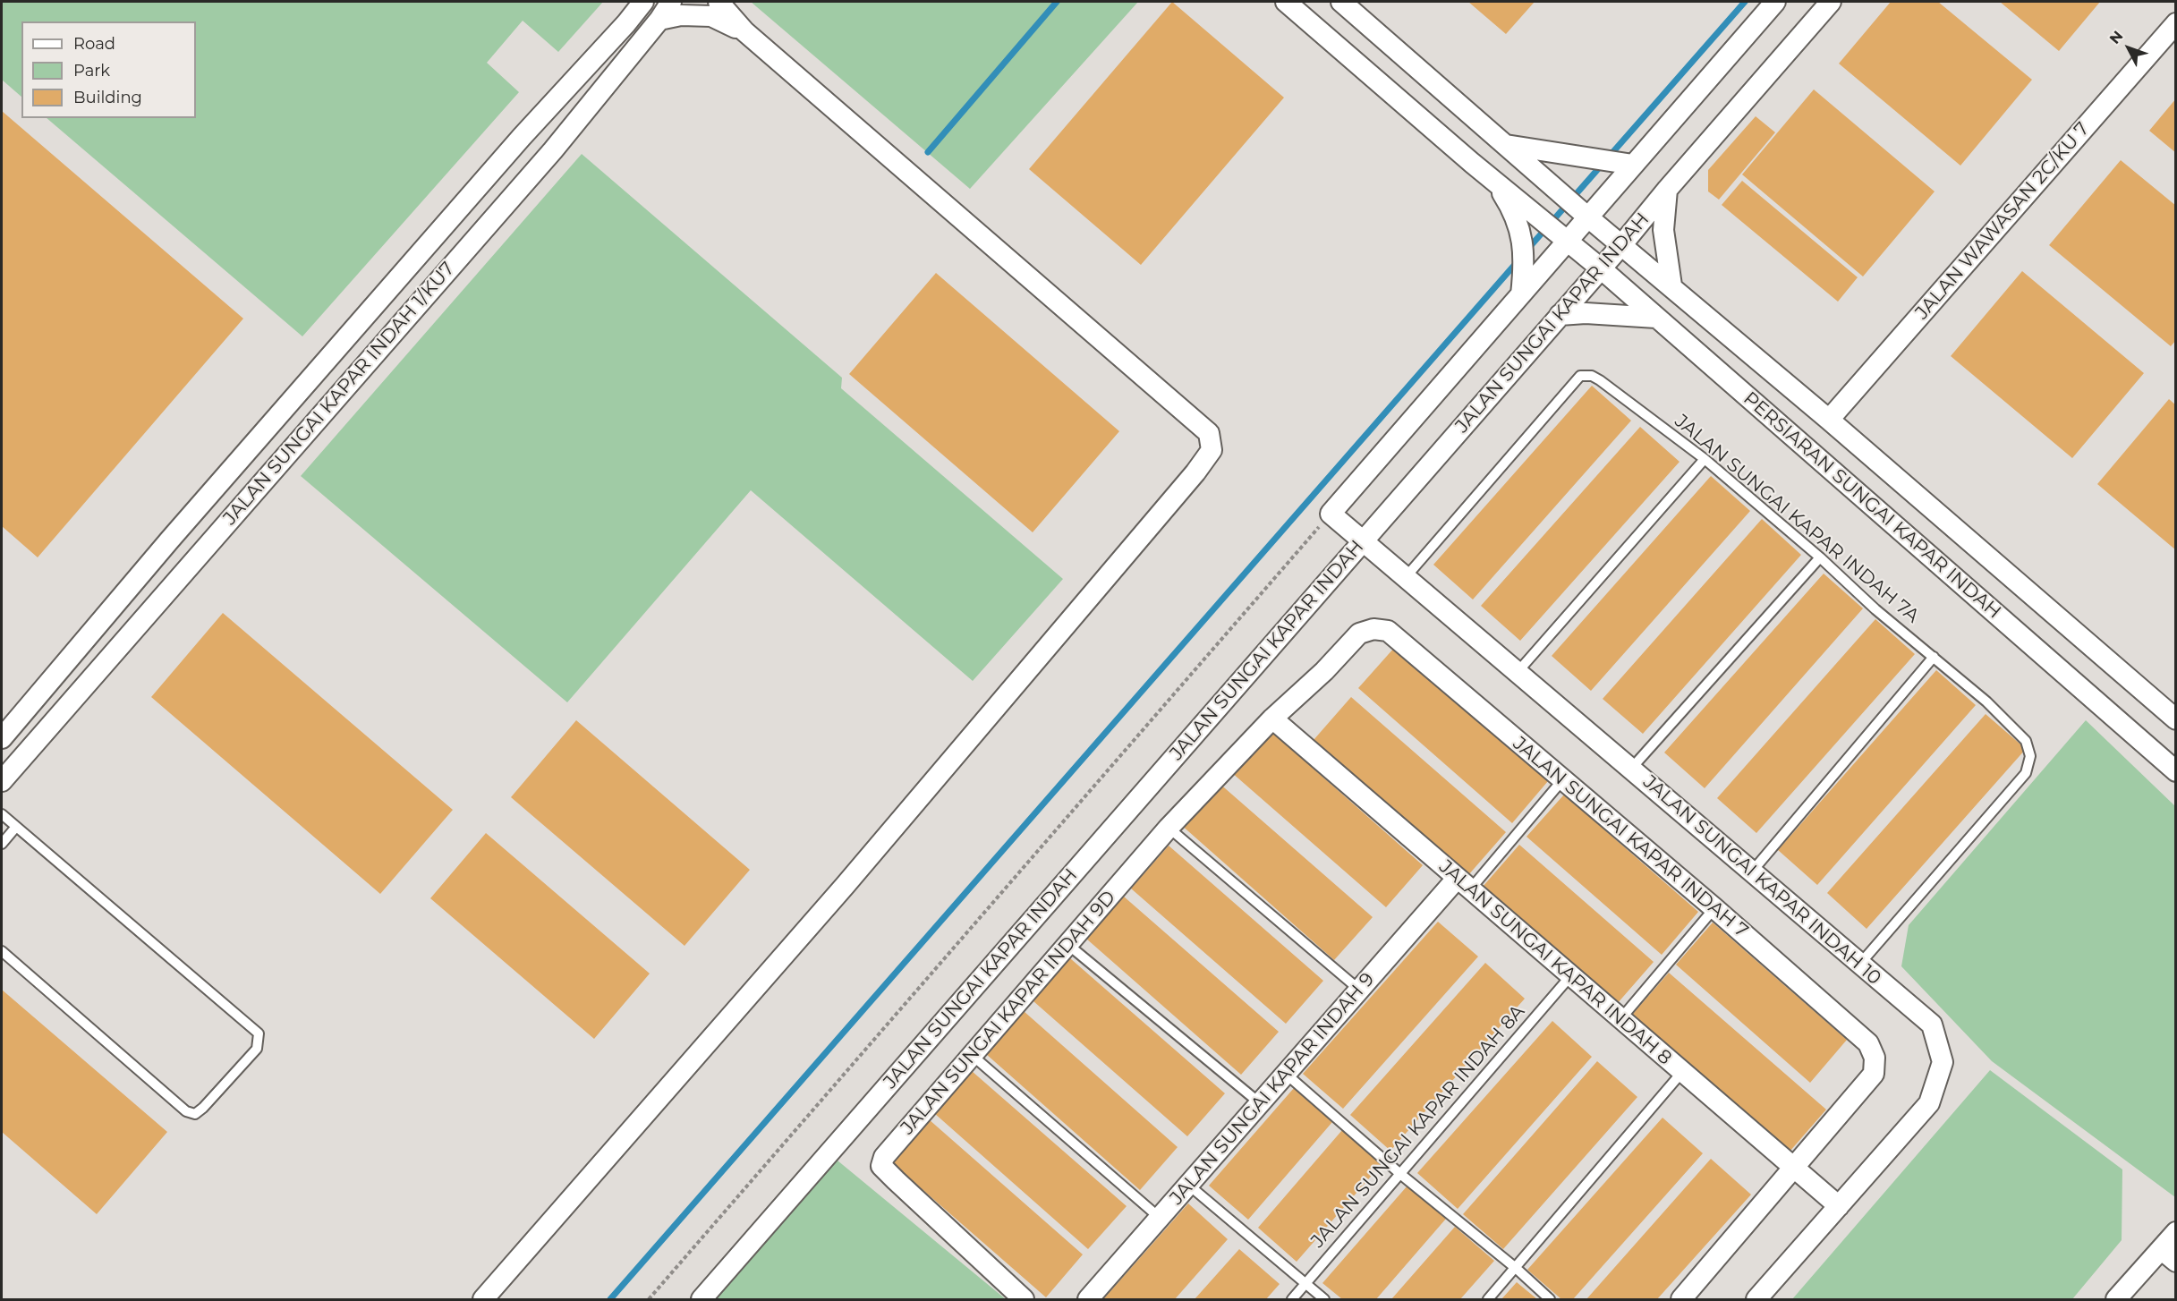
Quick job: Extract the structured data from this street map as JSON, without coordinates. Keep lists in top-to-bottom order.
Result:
{
  "streets": {
    "street": [
      "JALAN WAWASAN 2C/KU 7",
      "JALAN SUNGAI KAPAR INDAH",
      "JALAN SUNGAI KAPAR INDAH 1/KU7",
      "PERSIARAN SUNGAI KAPAR INDAH",
      "JALAN SUNGAI KAPAR INDAH 7",
      "JALAN SUNGAI KAPAR INDAH 10",
      "JALAN SUNGAI KAPAR INDAH 8",
      "JALAN SUNGAI KAPAR INDAH 9D",
      "JALAN SUNGAI KAPAR INDAH 9"
    ],
    "lane": ["JALAN SUNGAI KAPAR INDAH 7A", "JALAN SUNGAI KAPAR INDAH 8A"]
  },
  "crossings": [
    ["JALAN WAWASAN 2C/KU 7", "PERSIARAN SUNGAI KAPAR INDAH"],
    ["JALAN SUNGAI KAPAR INDAH", "PERSIARAN SUNGAI KAPAR INDAH"],
    ["JALAN SUNGAI KAPAR INDAH", "JALAN SUNGAI KAPAR INDAH 10"],
    ["JALAN SUNGAI KAPAR INDAH 7A", "JALAN SUNGAI KAPAR INDAH 10"],
    ["JALAN SUNGAI KAPAR INDAH 7", "JALAN SUNGAI KAPAR INDAH 8"],
    ["JALAN SUNGAI KAPAR INDAH 7", "JALAN SUNGAI KAPAR INDAH 9D"],
    ["JALAN SUNGAI KAPAR INDAH 10", "JALAN SUNGAI KAPAR INDAH 8"],
    ["JALAN SUNGAI KAPAR INDAH 8", "JALAN SUNGAI KAPAR INDAH 9D"],
    ["JALAN SUNGAI KAPAR INDAH 8", "JALAN SUNGAI KAPAR INDAH 9"],
    ["JALAN SUNGAI KAPAR INDAH 8", "JALAN SUNGAI KAPAR INDAH 8A"]
  ],
  "legend": ["Road", "Park", "Building"],
  "north": "top left"
}
